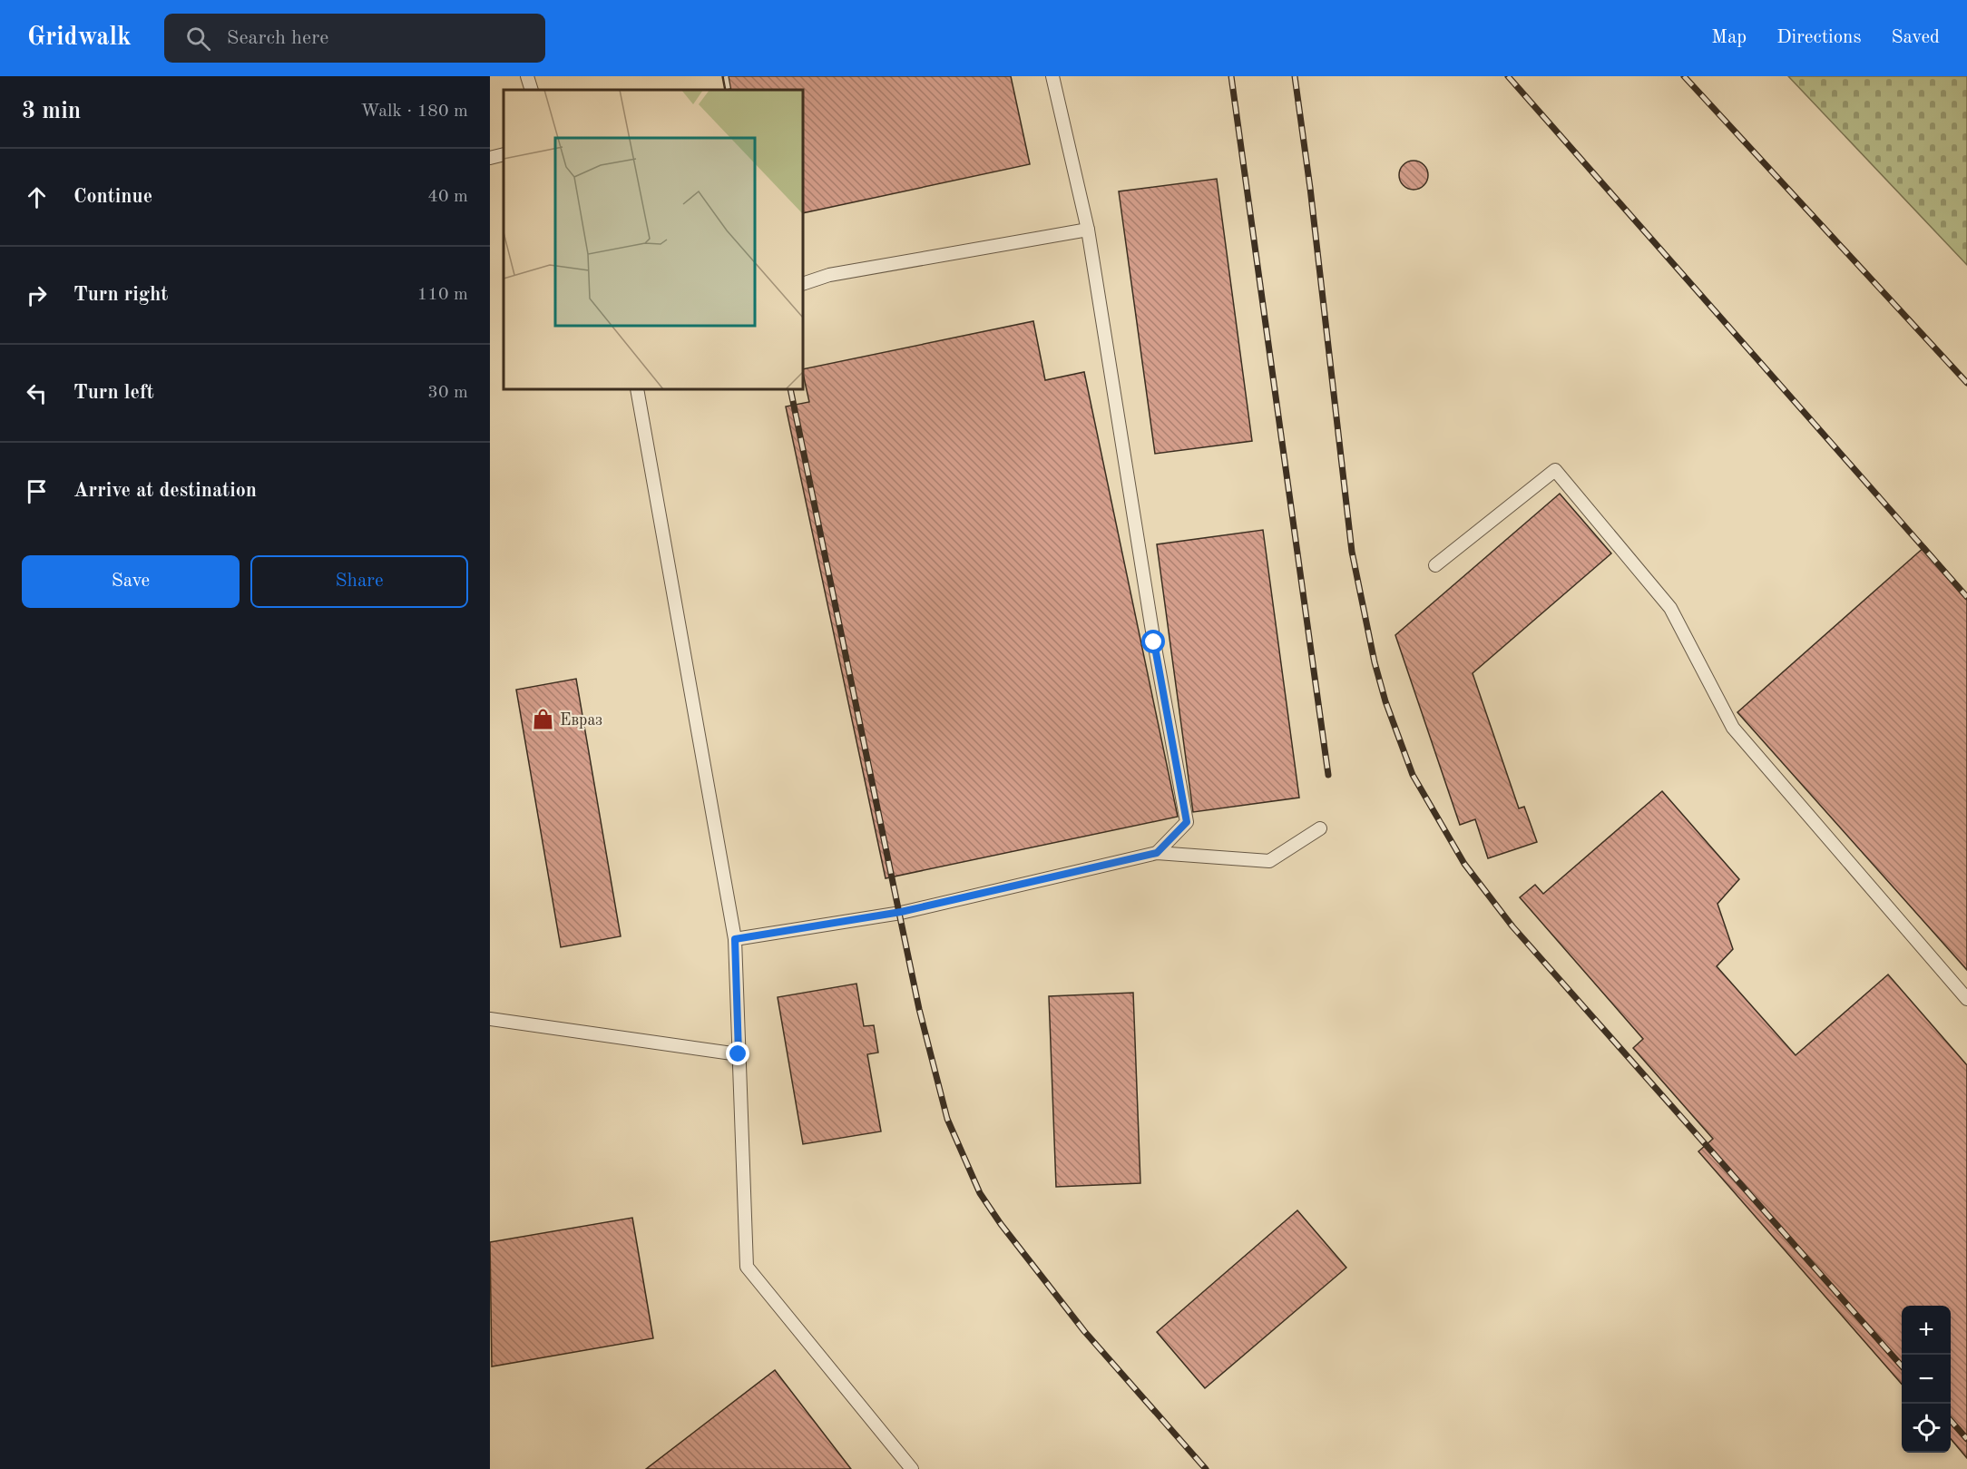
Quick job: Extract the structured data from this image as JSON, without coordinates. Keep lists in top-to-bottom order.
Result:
{
  "places": {
    "shop": ["Евраз"]
  },
  "page": {
    "header": "Gridwalk",
    "search": "Search here",
    "nav": ["Map", "Directions", "Saved"],
    "heading": ["3 min", "Walk · 180 m"],
    "list": [
      ["Continue", "40 m"],
      ["Turn right", "110 m"],
      ["Turn left", "30 m"],
      "Arrive at destination"
    ],
    "buttons": ["Save", "Share"],
    "map_buttons": ["+", "−"]
  }
}
